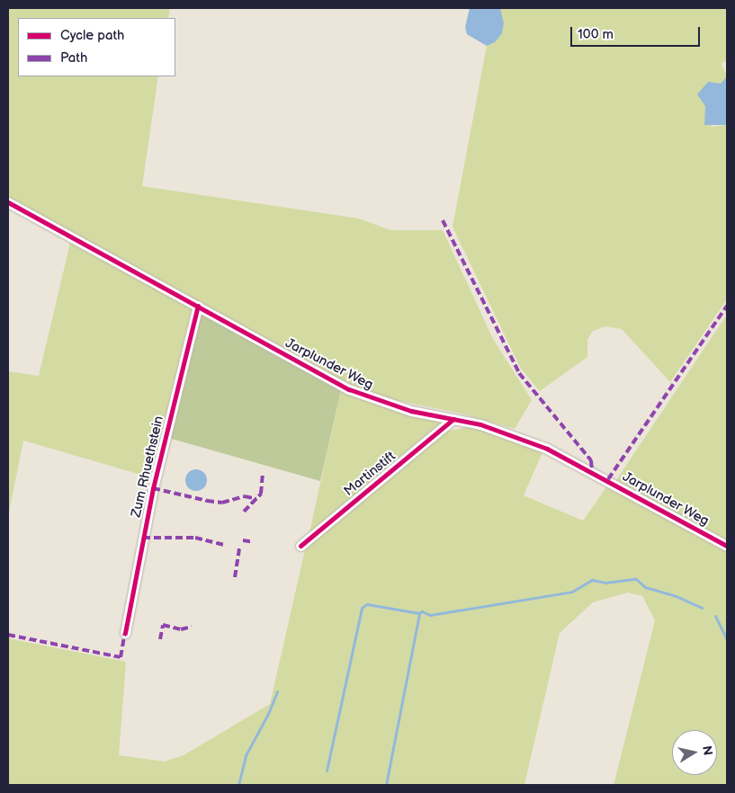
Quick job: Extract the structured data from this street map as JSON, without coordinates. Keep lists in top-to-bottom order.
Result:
{
  "streets": {
    "street": ["Jarplunder Weg", "Zum Rhuethstein", "Martinstift"]
  },
  "crossings": [
    ["Jarplunder Weg", "Zum Rhuethstein"],
    ["Jarplunder Weg", "Martinstift"]
  ],
  "legend": ["Cycle path", "Path"],
  "scale_bar": "100 m",
  "north": "right"
}
